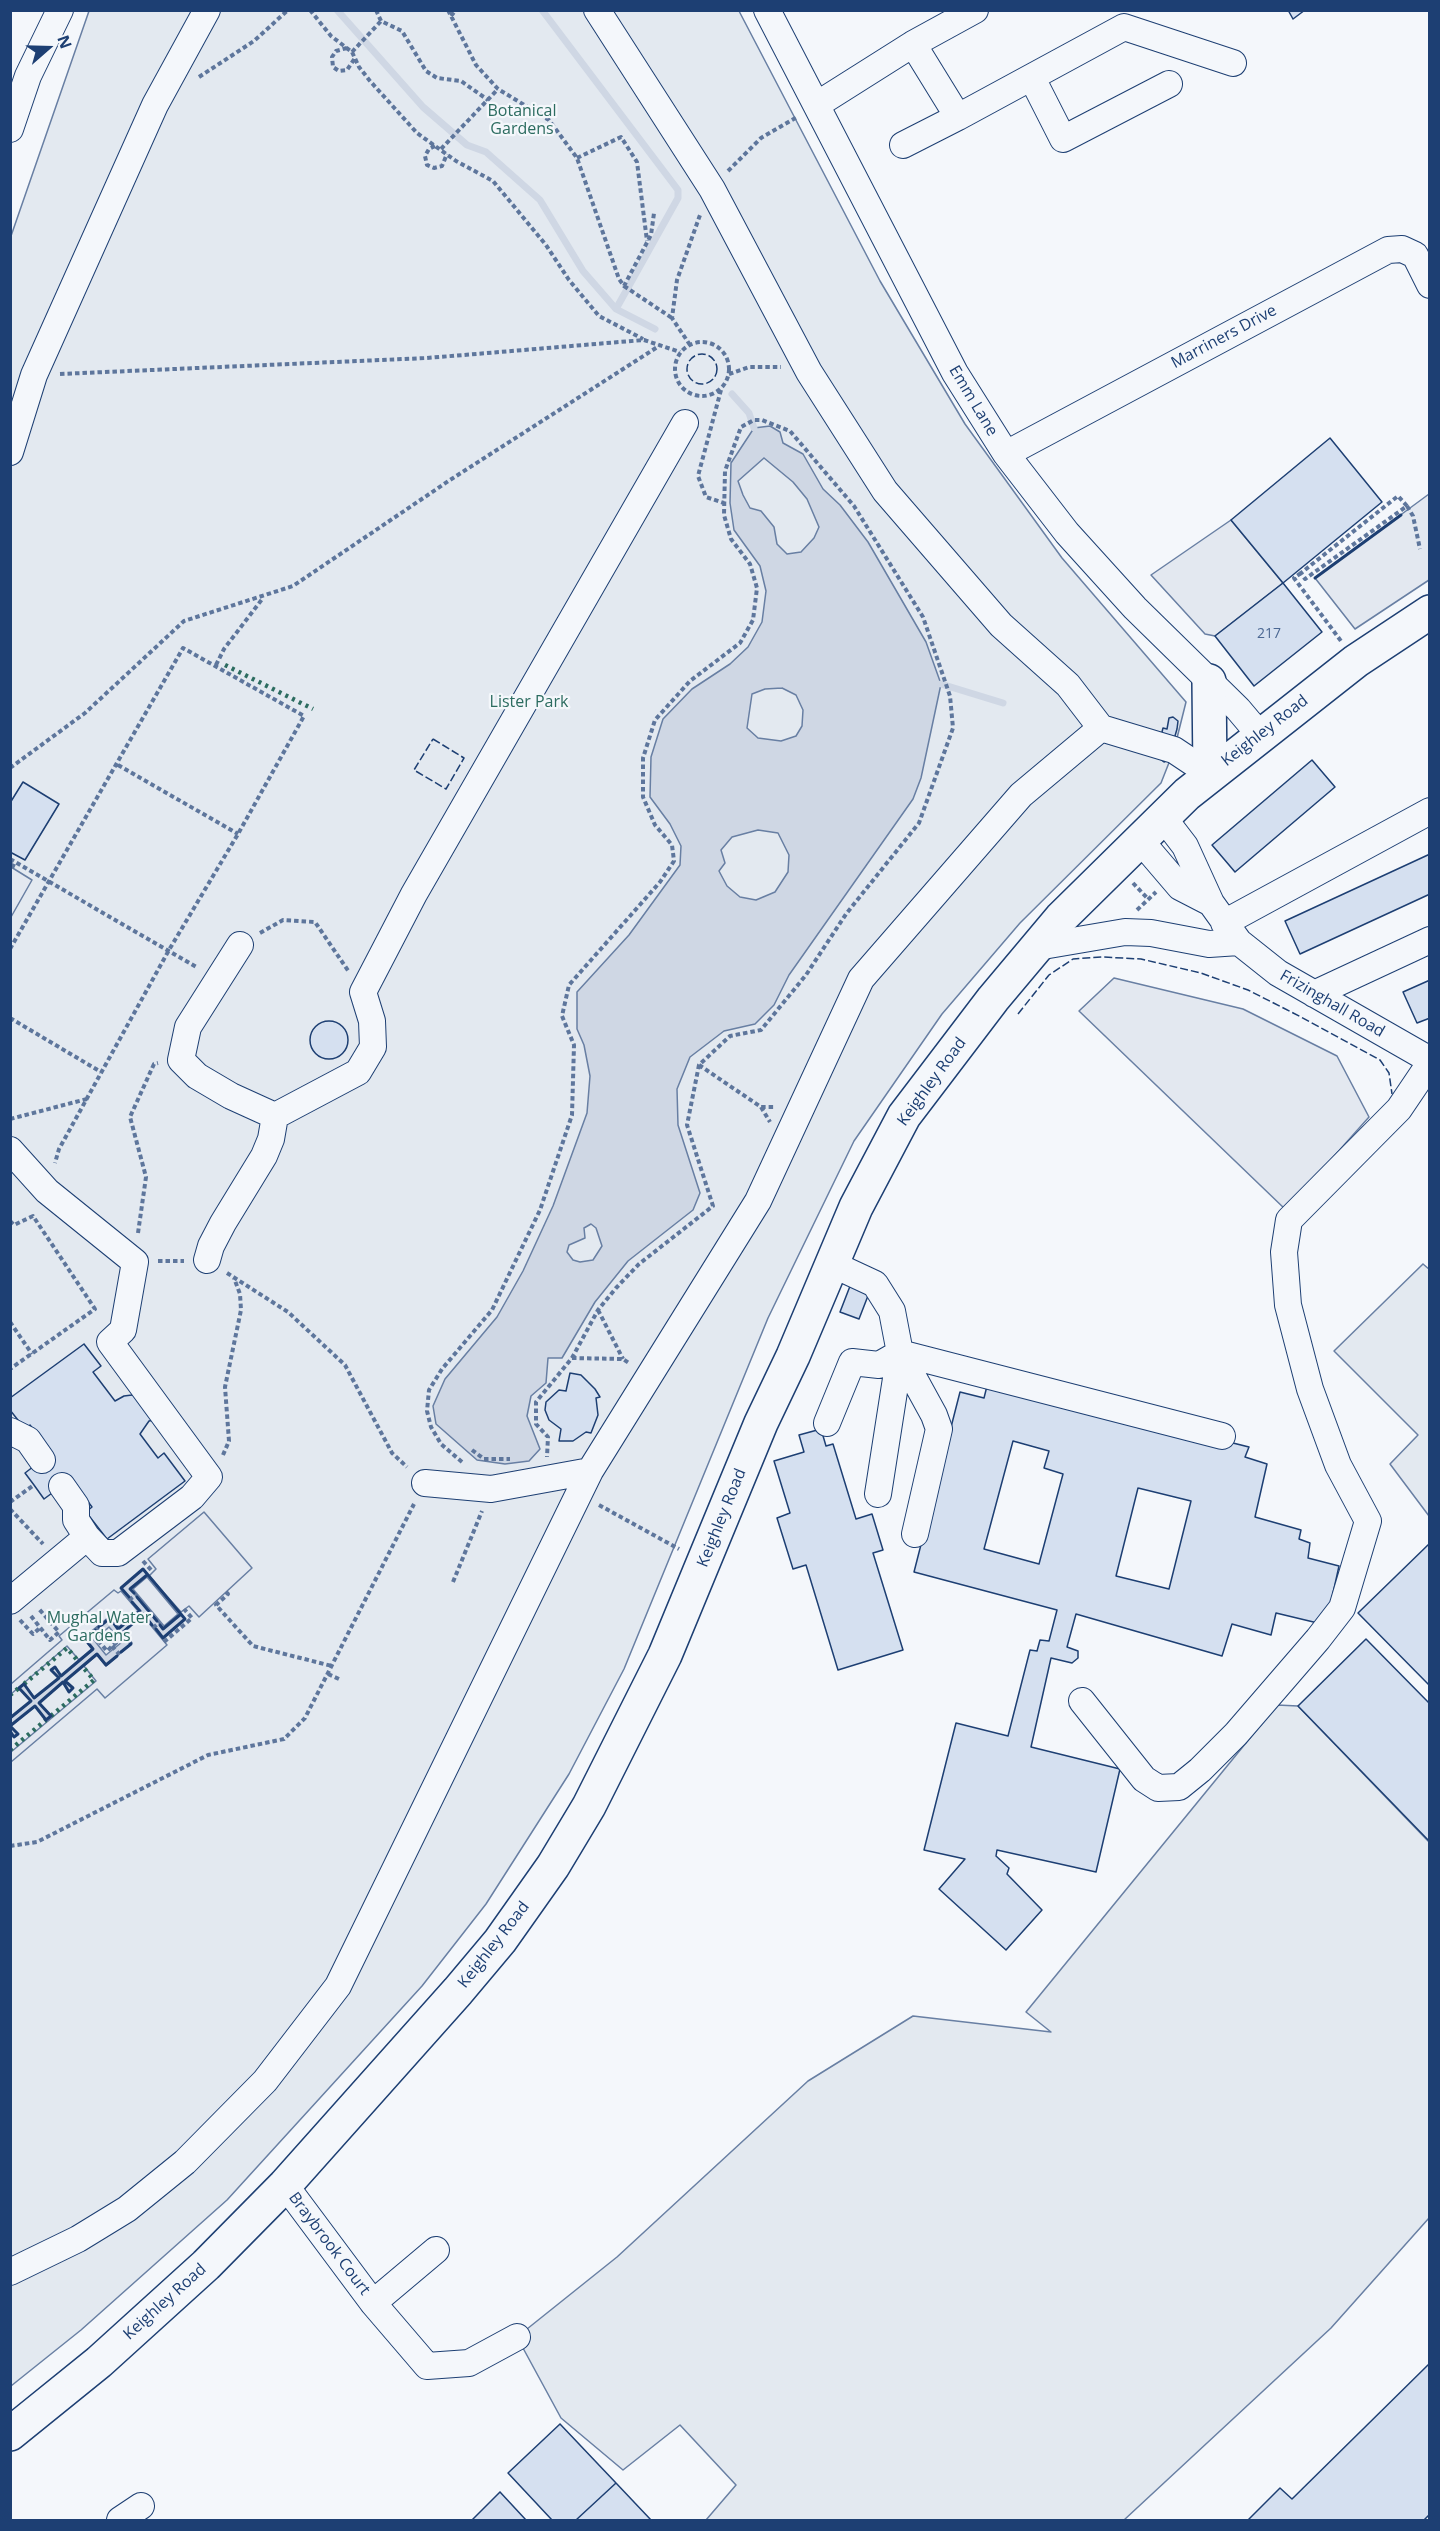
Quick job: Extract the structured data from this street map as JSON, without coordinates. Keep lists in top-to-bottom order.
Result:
{
  "streets": {
    "highway": ["Keighley Road"],
    "street": [
      "Marriners Drive",
      "Emm Lane",
      "Frizinghall Road",
      "Braybrook Court"
    ]
  },
  "crossings": [
    ["Marriners Drive", "Emm Lane"],
    ["Emm Lane", "Keighley Road"],
    ["Keighley Road", "Frizinghall Road"],
    ["Keighley Road", "Braybrook Court"]
  ],
  "parks": ["Botanical Gardens", "Lister Park", "Mughal Water Gardens"],
  "house_numbers": ["217"],
  "north": "right"
}
